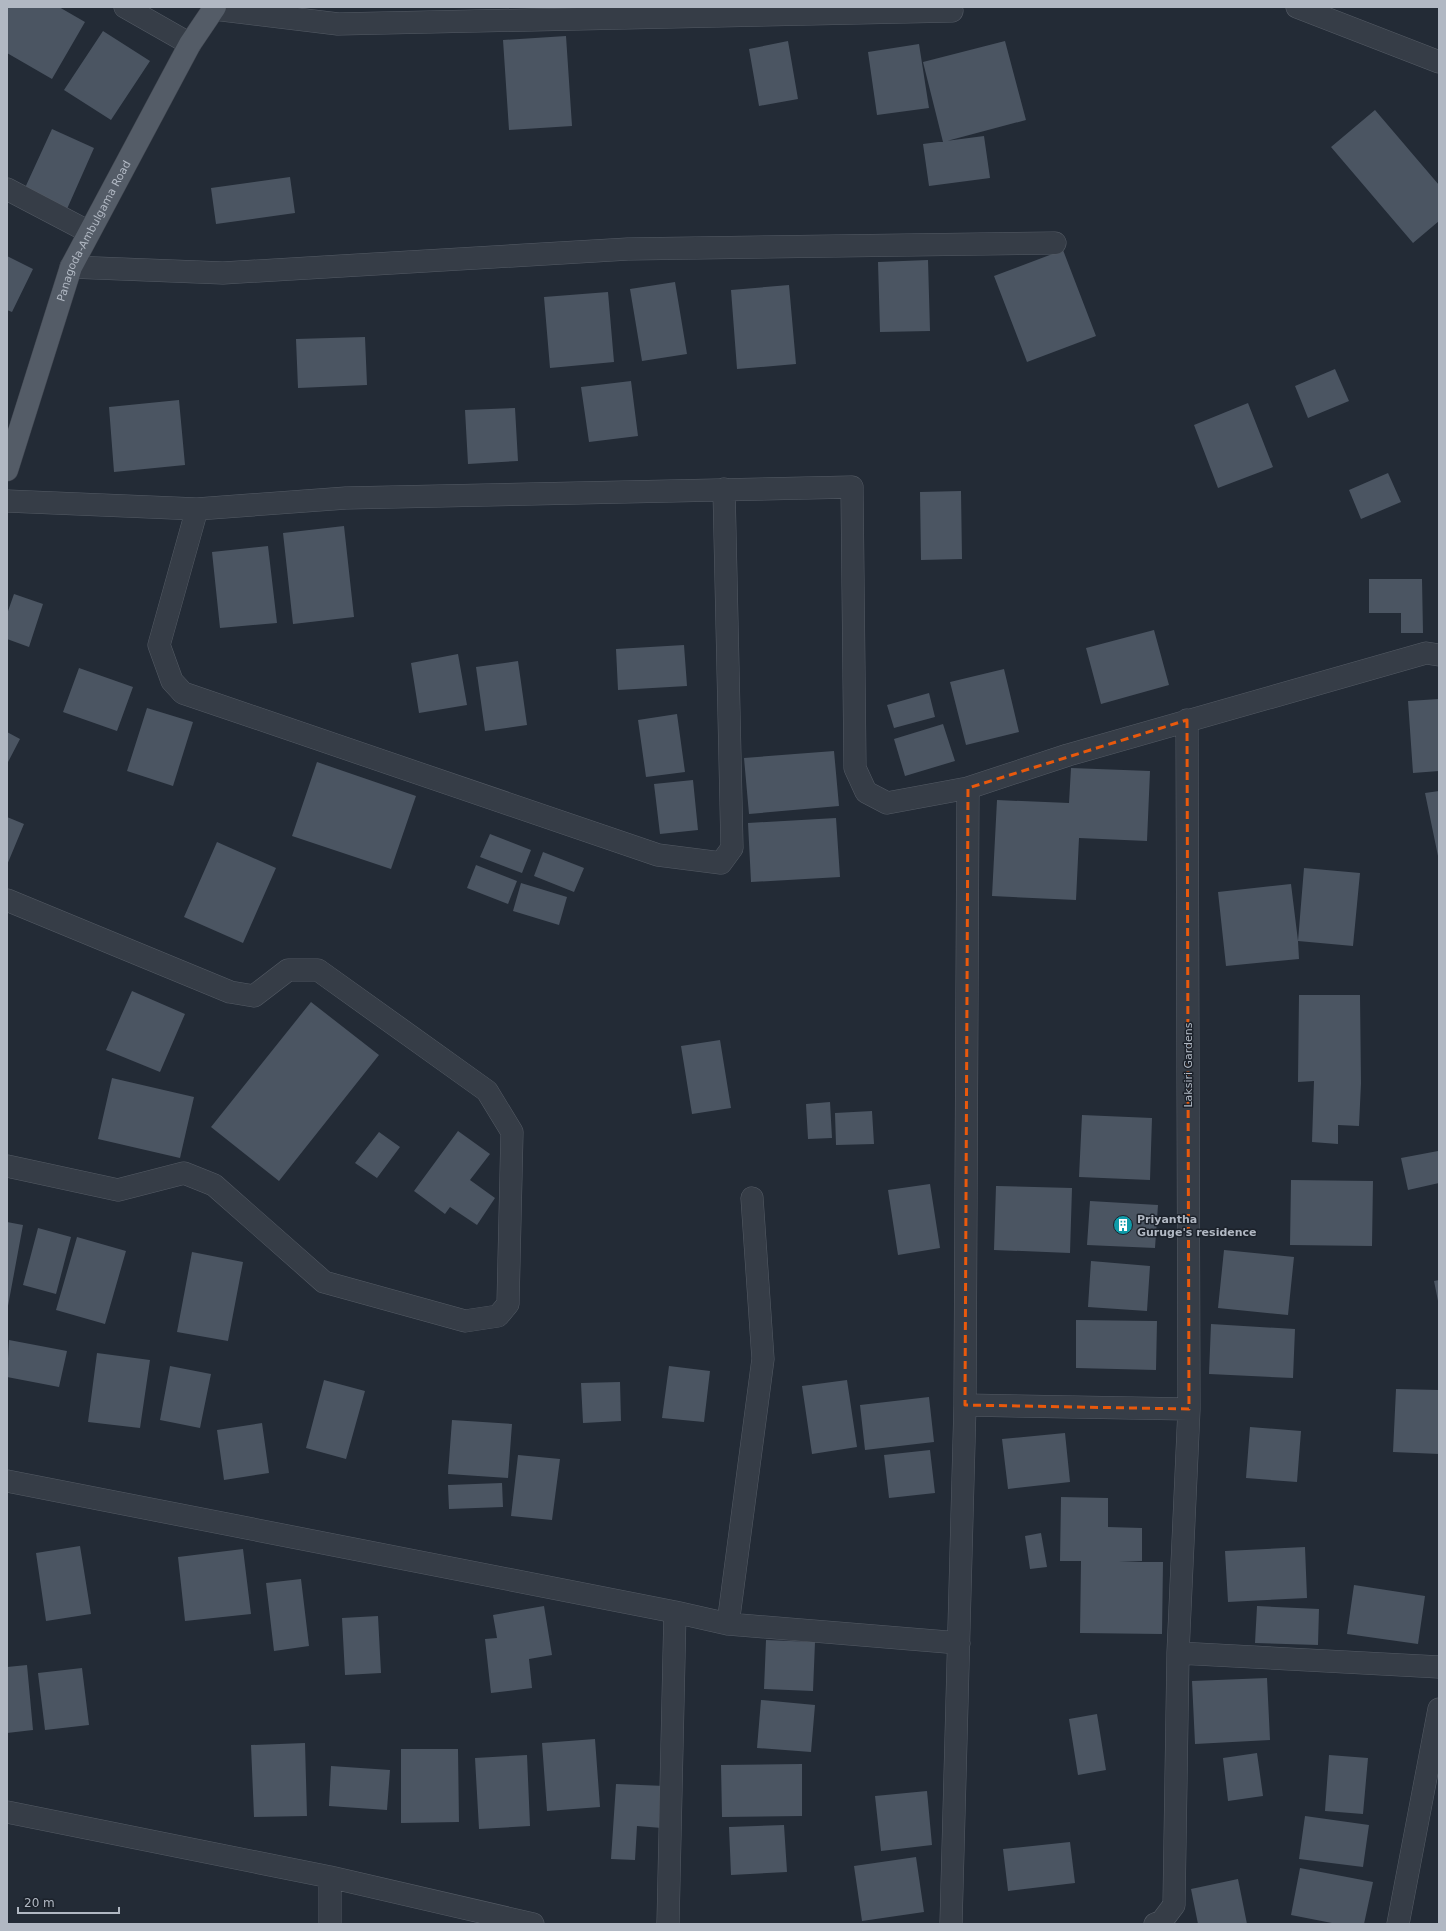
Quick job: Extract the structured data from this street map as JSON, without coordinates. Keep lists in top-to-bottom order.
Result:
{
  "streets": {
    "main road": ["Panagoda-Ambulgama Road"],
    "street": ["Laksiri Gardens"]
  },
  "places": {
    "building": ["Priyantha Guruge's residence"]
  },
  "scale_bar": "20 m"
}
